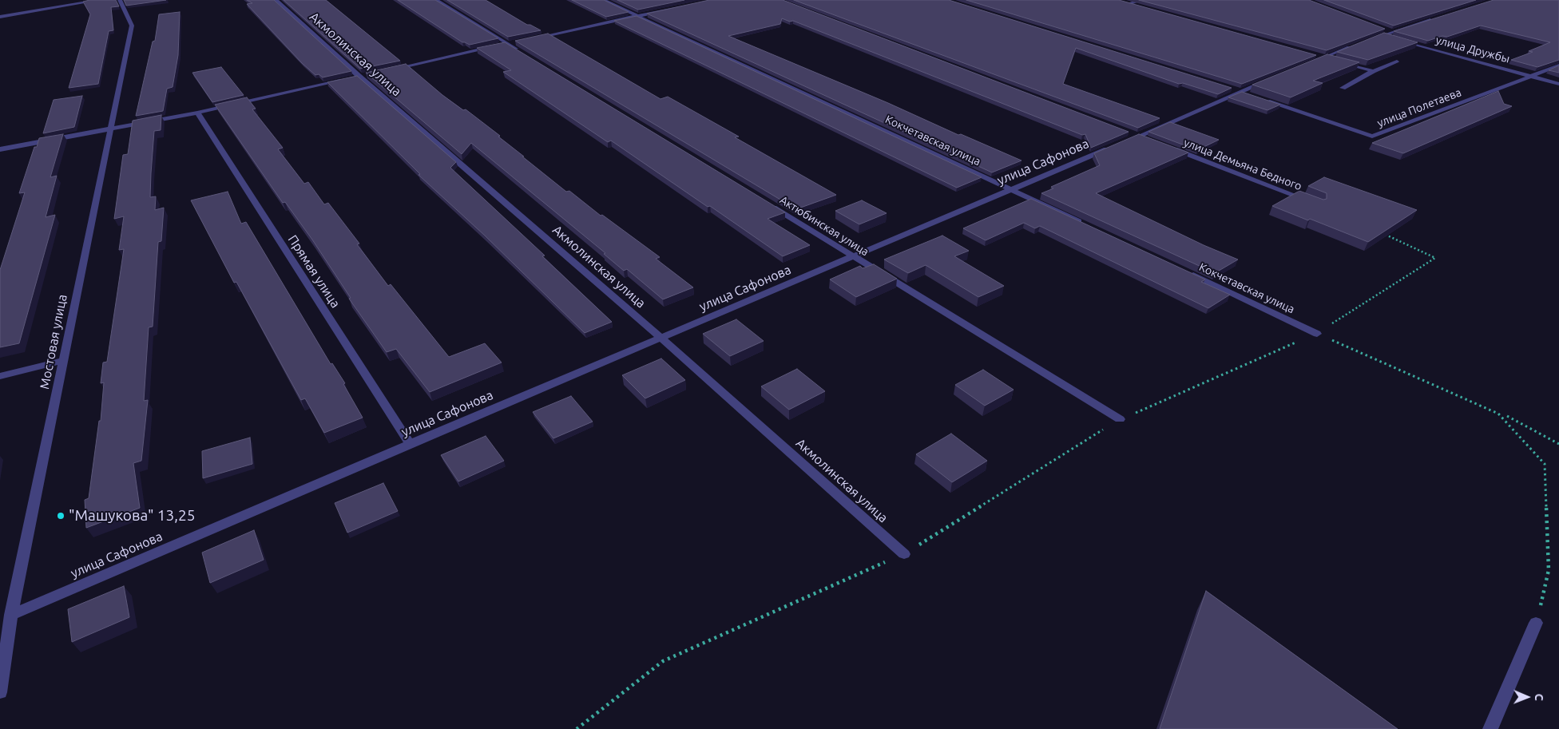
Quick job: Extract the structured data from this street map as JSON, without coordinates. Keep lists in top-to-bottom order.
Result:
{
  "streets": {
    "street": [
      "улица Дружбы",
      "Акмолинская улица",
      "улица Полетаева",
      "Кокчетавская улица",
      "улица Сафонова",
      "улица Демьяна Бедного",
      "Актюбинская улица",
      "Прямая улица",
      "Мостовая улица"
    ]
  },
  "crossings": [
    ["улица Дружбы", "улица Полетаева"],
    ["Акмолинская улица", "улица Сафонова"],
    ["Кокчетавская улица", "улица Сафонова"],
    ["улица Сафонова", "Актюбинская улица"],
    ["улица Сафонова", "Прямая улица"],
    ["улица Сафонова", "Мостовая улица"]
  ],
  "places": ["\"Машукова\" 13,25"],
  "north": "right"
}
